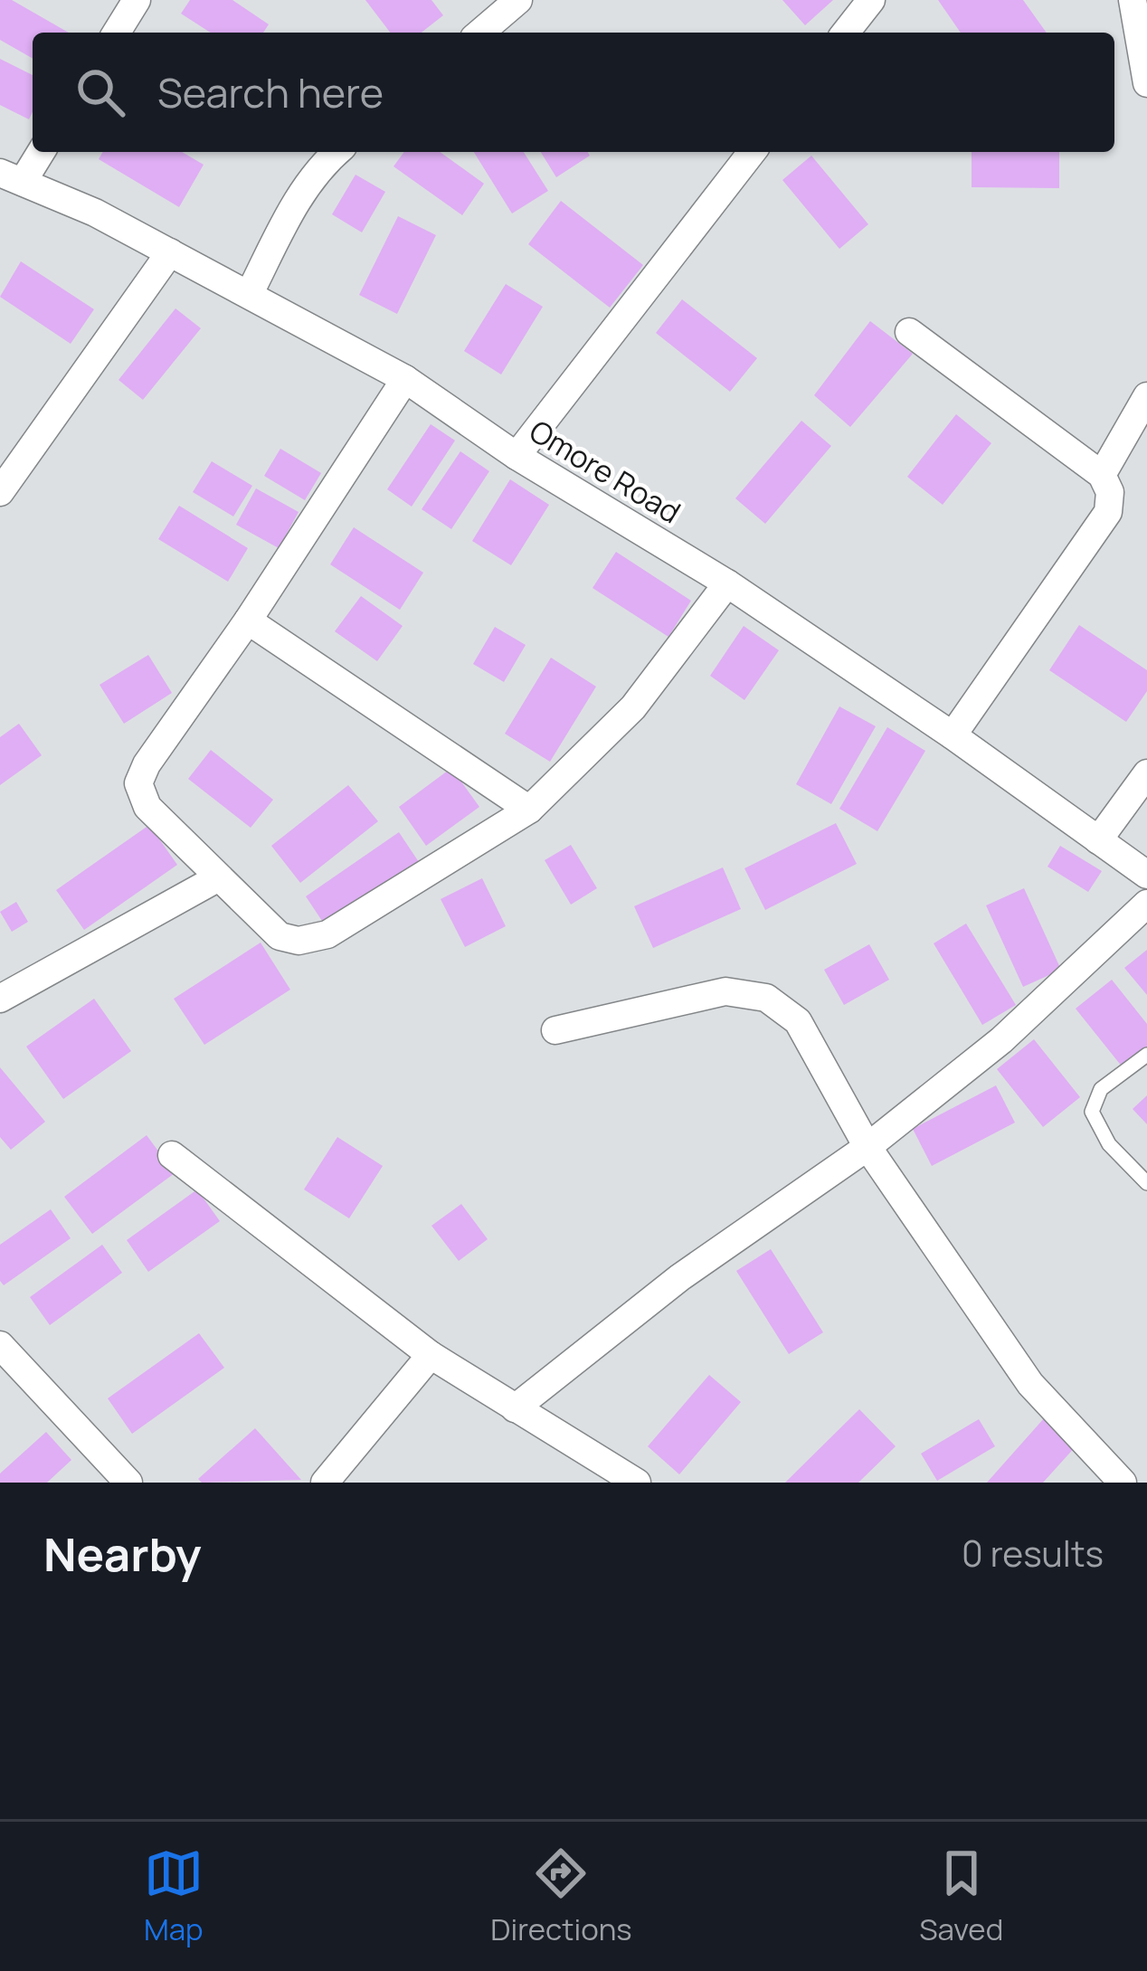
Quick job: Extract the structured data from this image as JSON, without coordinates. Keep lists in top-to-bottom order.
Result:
{
  "streets": {
    "street": ["Omore Road"]
  },
  "page": {
    "search": "Search here",
    "heading": ["Nearby", "0 results"],
    "nav": ["Map", "Directions", "Saved"]
  }
}
